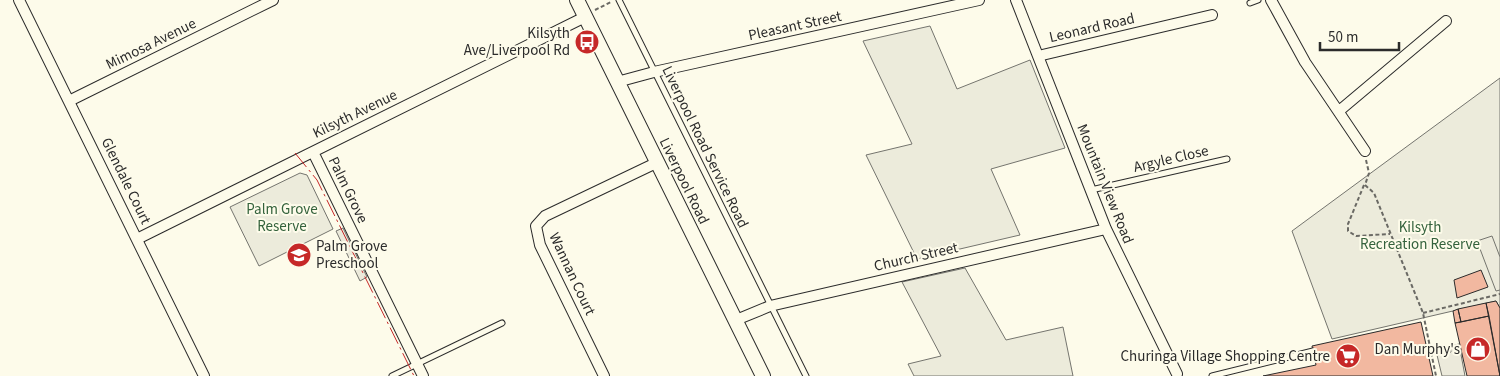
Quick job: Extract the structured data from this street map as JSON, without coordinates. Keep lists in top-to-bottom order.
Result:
{
  "streets": {
    "main road": ["Liverpool Road"],
    "street": [
      "Pleasant Street",
      "Leonard Road",
      "Mimosa Avenue",
      "Kilsyth Avenue",
      "Glendale Court",
      "Mountain View Road",
      "Palm Grove",
      "Church Street",
      "Wannan Court"
    ],
    "lane": ["Liverpool Road Service Road", "Argyle Close"]
  },
  "crossings": [
    ["Pleasant Street", "Liverpool Road Service Road"],
    ["Pleasant Street", "Liverpool Road"],
    ["Leonard Road", "Mountain View Road"],
    ["Mimosa Avenue", "Glendale Court"],
    ["Kilsyth Avenue", "Glendale Court"],
    ["Kilsyth Avenue", "Liverpool Road"],
    ["Kilsyth Avenue", "Palm Grove"],
    ["Liverpool Road Service Road", "Church Street"],
    ["Argyle Close", "Mountain View Road"],
    ["Liverpool Road", "Church Street"],
    ["Liverpool Road", "Wannan Court"],
    ["Mountain View Road", "Church Street"]
  ],
  "parks": ["Palm Grove Reserve", "Kilsyth Recreation Reserve"],
  "places": {
    "bus stop": ["Kilsyth Ave/Liverpool Rd"],
    "school or university": ["Palm Grove Preschool"],
    "shop": ["Dan Murphy's"],
    "supermarket": ["Churinga Village Shopping Centre"]
  },
  "scale_bar": "50 m"
}
